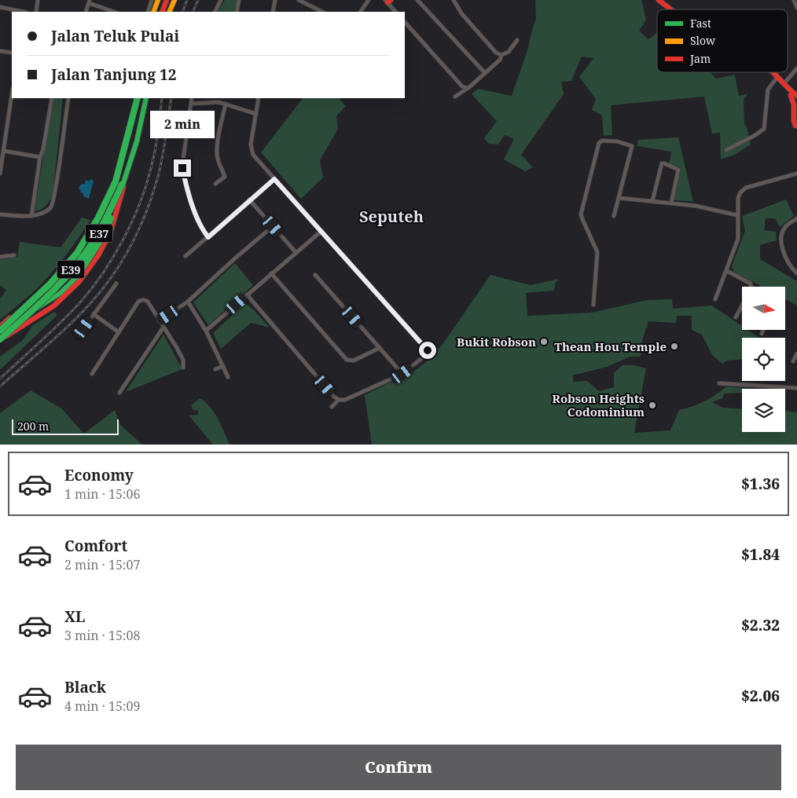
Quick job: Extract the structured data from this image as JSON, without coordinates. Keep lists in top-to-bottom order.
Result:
{
  "streets": {
    "main road": ["E37", "E39"]
  },
  "crossings": [
    ["E37", "E39"]
  ],
  "districts": ["Seputeh"],
  "places": ["Bukit Robson", "Thean Hou Temple", "Robson Heights Codominium"],
  "legend": ["Fast", "Slow", "Jam"],
  "scale_bar": "200 m",
  "north": "right",
  "page": {
    "banner": ["Jalan Teluk Pulai", "Jalan Tanjung 12"],
    "bubble": "2 min",
    "scale": "200 m",
    "list": [
      {
        "name": "Economy",
        "note": "1 min · 15:06",
        "value": "$1.36"
      },
      {
        "name": "Comfort",
        "note": "2 min · 15:07",
        "value": "$1.84"
      },
      {
        "name": "XL",
        "note": "3 min · 15:08",
        "value": "$2.32"
      },
      {
        "name": "Black",
        "note": "4 min · 15:09",
        "value": "$2.06"
      }
    ],
    "buttons": "Confirm"
  }
}
